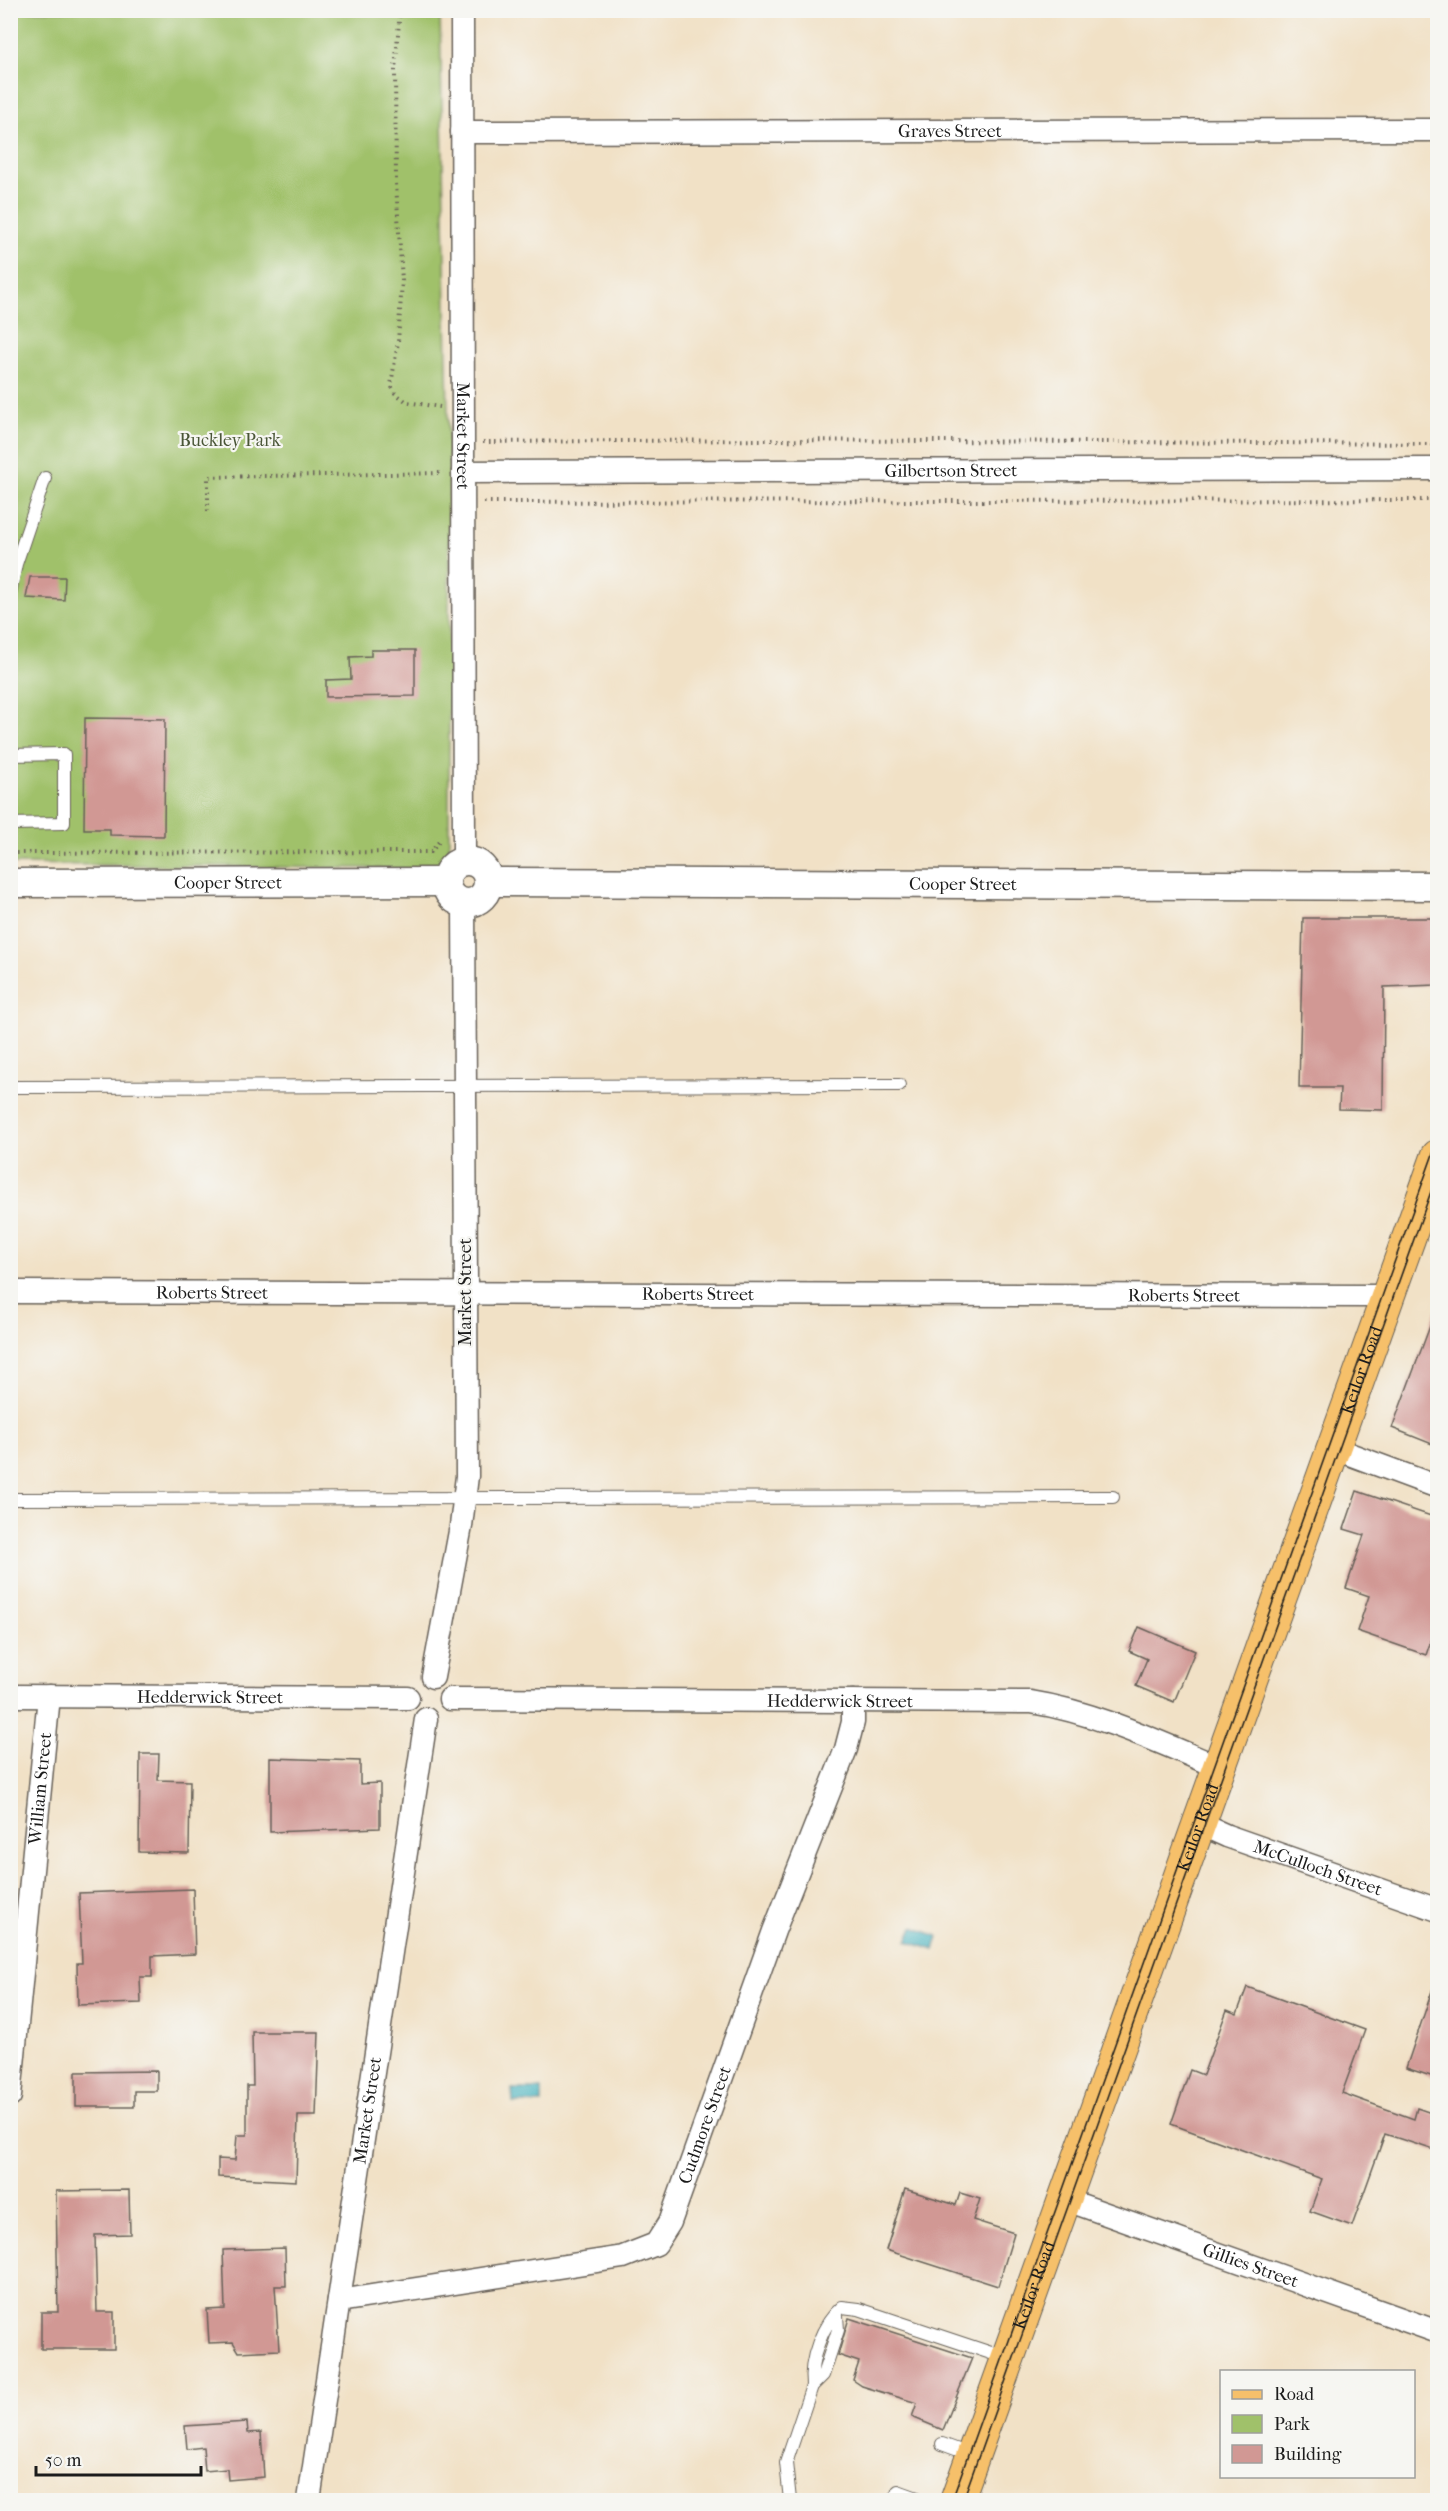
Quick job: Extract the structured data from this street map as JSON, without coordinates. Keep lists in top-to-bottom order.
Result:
{
  "streets": {
    "main road": ["Keilor Road"],
    "street": [
      "Graves Street",
      "Market Street",
      "Gilbertson Street",
      "Cooper Street",
      "Roberts Street",
      "Hedderwick Street",
      "William Street",
      "McCulloch Street",
      "Cudmore Street",
      "Gillies Street"
    ]
  },
  "crossings": [
    ["Graves Street", "Market Street"],
    ["Market Street", "Gilbertson Street"],
    ["Market Street", "Cooper Street"],
    ["Market Street", "Roberts Street"],
    ["Market Street", "Hedderwick Street"],
    ["Market Street", "Cudmore Street"],
    ["Roberts Street", "Keilor Road"],
    ["Keilor Road", "Hedderwick Street"],
    ["Keilor Road", "McCulloch Street"],
    ["Keilor Road", "Gillies Street"],
    ["Hedderwick Street", "William Street"],
    ["Hedderwick Street", "Cudmore Street"]
  ],
  "parks": ["Buckley Park"],
  "legend": ["Road", "Park", "Building"],
  "scale_bar": "50 m"
}
